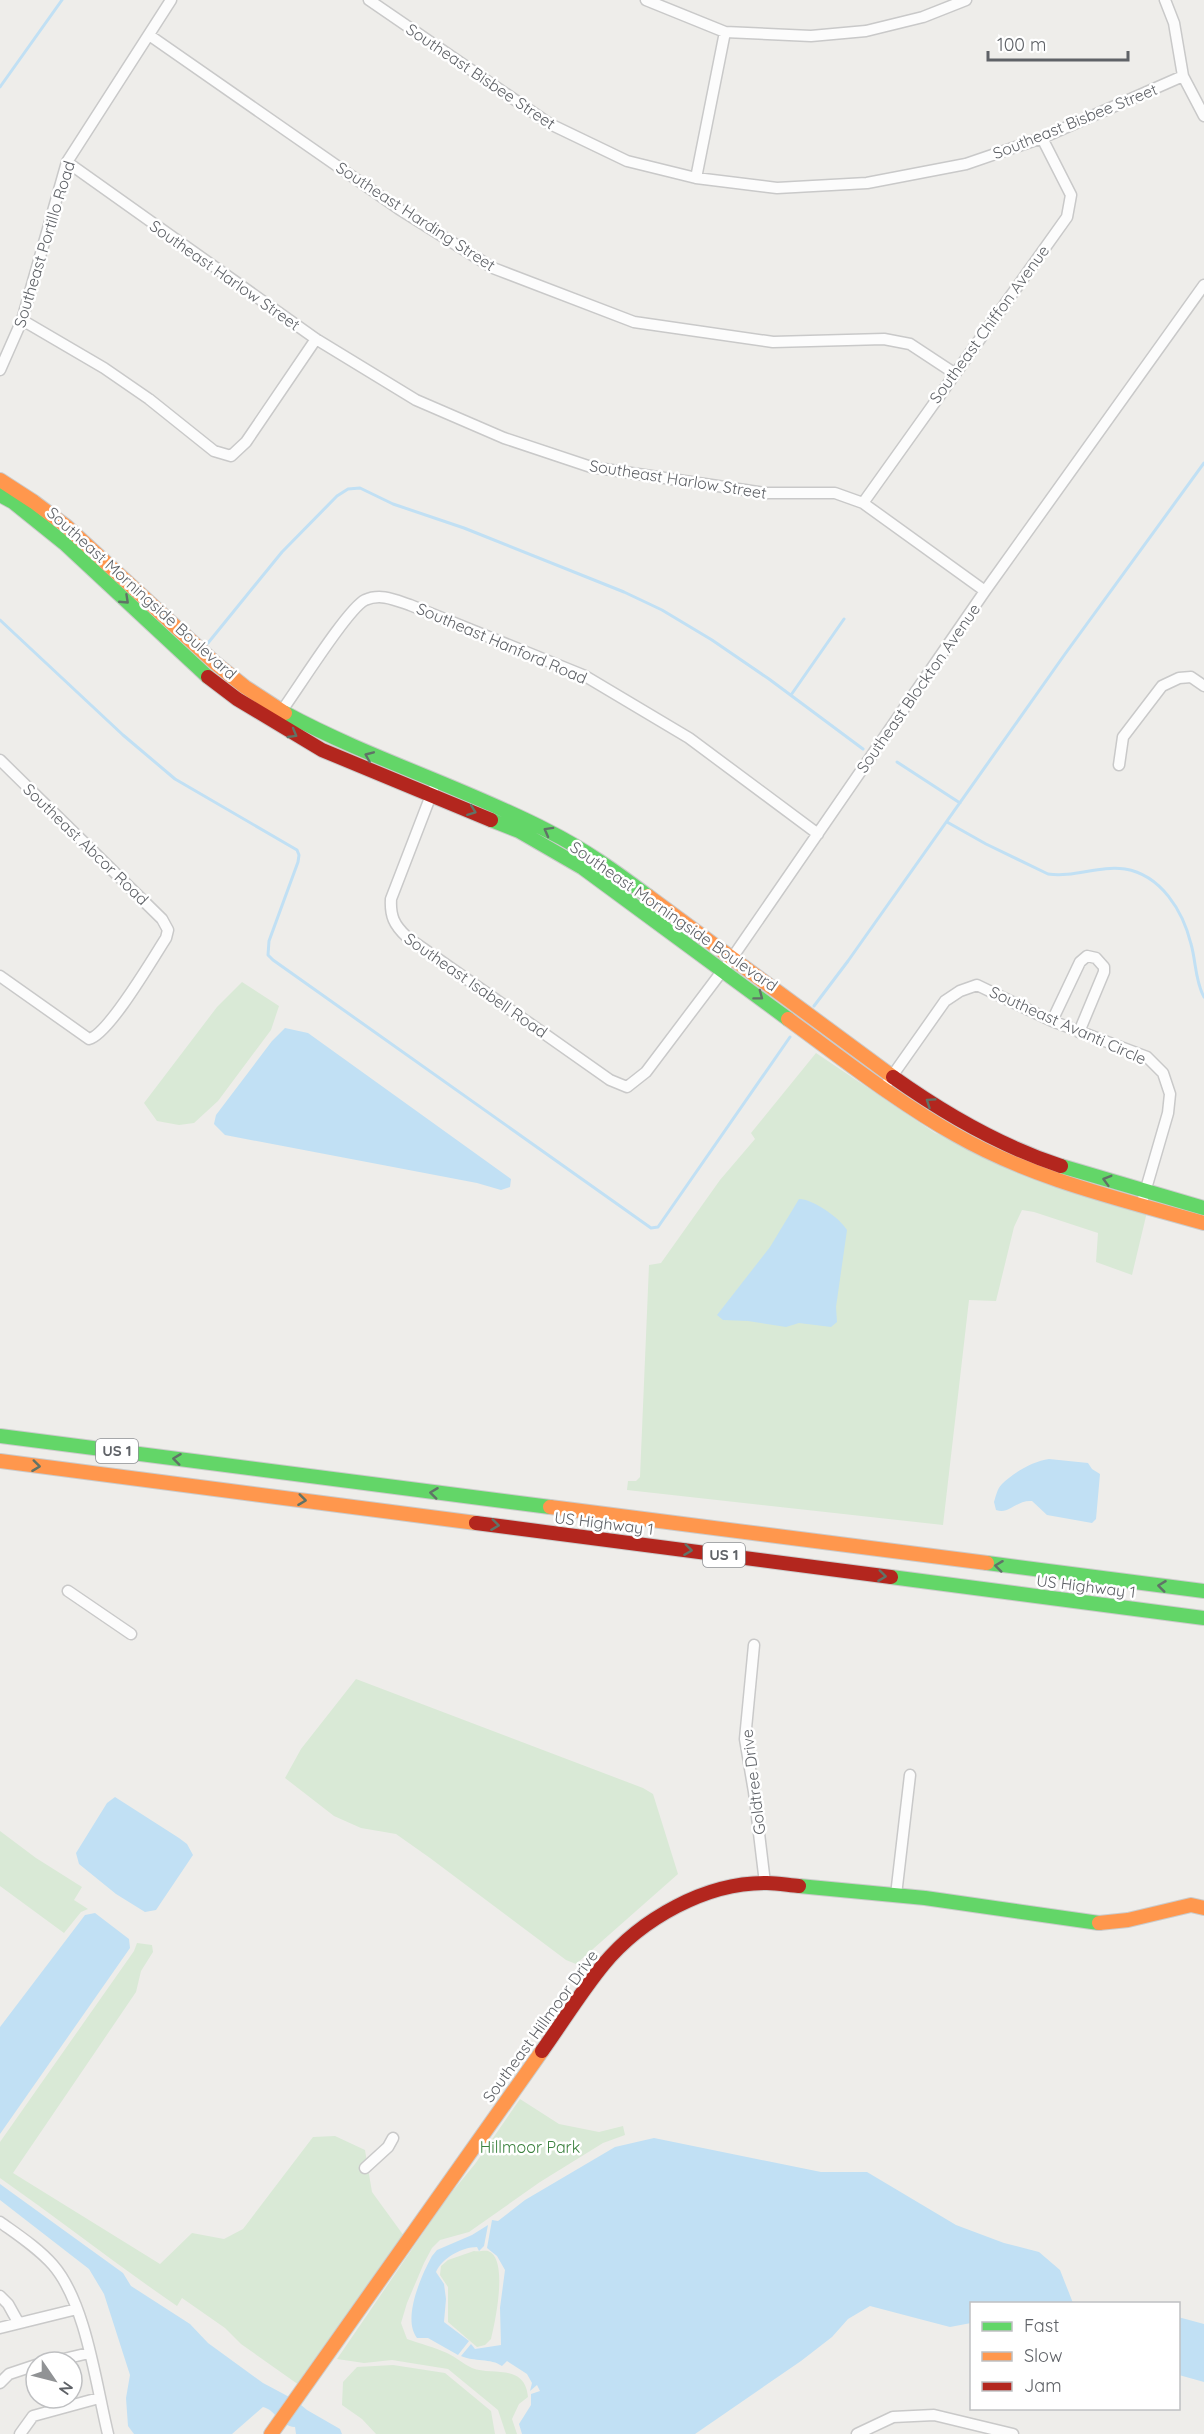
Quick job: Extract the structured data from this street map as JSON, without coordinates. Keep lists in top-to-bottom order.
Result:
{
  "streets": {
    "street": [
      "Southeast Bisbee Street",
      "Southeast Harding Street",
      "Southeast Portillo Road",
      "Southeast Harlow Street",
      "Southeast Chiffon Avenue",
      "Southeast Morningside Boulevard",
      "Southeast Hanford Road",
      "Southeast Blockton Avenue",
      "Southeast Abcor Road",
      "Southeast Isabell Road",
      "Southeast Avanti Circle",
      "US 1",
      "US Highway 1",
      "Goldtree Drive",
      "Southeast Hillmoor Drive"
    ]
  },
  "crossings": [
    ["Southeast Bisbee Street", "Southeast Chiffon Avenue"],
    ["Southeast Harding Street", "Southeast Portillo Road"],
    ["Southeast Harding Street", "Southeast Chiffon Avenue"],
    ["Southeast Portillo Road", "Southeast Harlow Street"],
    ["Southeast Harlow Street", "Southeast Chiffon Avenue"],
    ["Southeast Harlow Street", "Southeast Blockton Avenue"],
    ["Southeast Morningside Boulevard", "Southeast Hanford Road"],
    ["Southeast Morningside Boulevard", "Southeast Blockton Avenue"],
    ["Southeast Morningside Boulevard", "Southeast Isabell Road"],
    ["Southeast Morningside Boulevard", "Southeast Avanti Circle"],
    ["Southeast Hanford Road", "Southeast Blockton Avenue"],
    ["Southeast Blockton Avenue", "Southeast Isabell Road"],
    ["Goldtree Drive", "Southeast Hillmoor Drive"]
  ],
  "parks": ["Hillmoor Park"],
  "legend": ["Fast", "Slow", "Jam"],
  "scale_bar": "100 m",
  "north": "bottom right"
}
